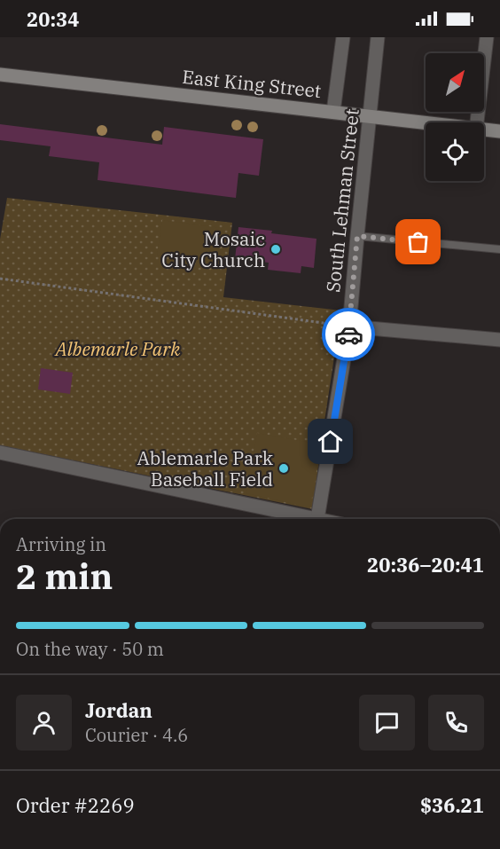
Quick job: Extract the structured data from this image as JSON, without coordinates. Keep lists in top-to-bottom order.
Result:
{
  "streets": {
    "street": ["East King Street", "South Lehman Street"]
  },
  "crossings": [
    ["East King Street", "South Lehman Street"]
  ],
  "parks": ["Albemarle Park"],
  "places": ["Mosaic City Church", "Ablemarle Park Baseball Field"],
  "north": "top right",
  "page": {
    "status": "20:34",
    "heading": ["2 min", "Arriving in", "20:36–20:41"],
    "panel": [
      "Jordan",
      "Courier · 4.6",
      "Order #2269",
      "$36.21"
    ],
    "bar": "On the way · 50 m"
  }
}
